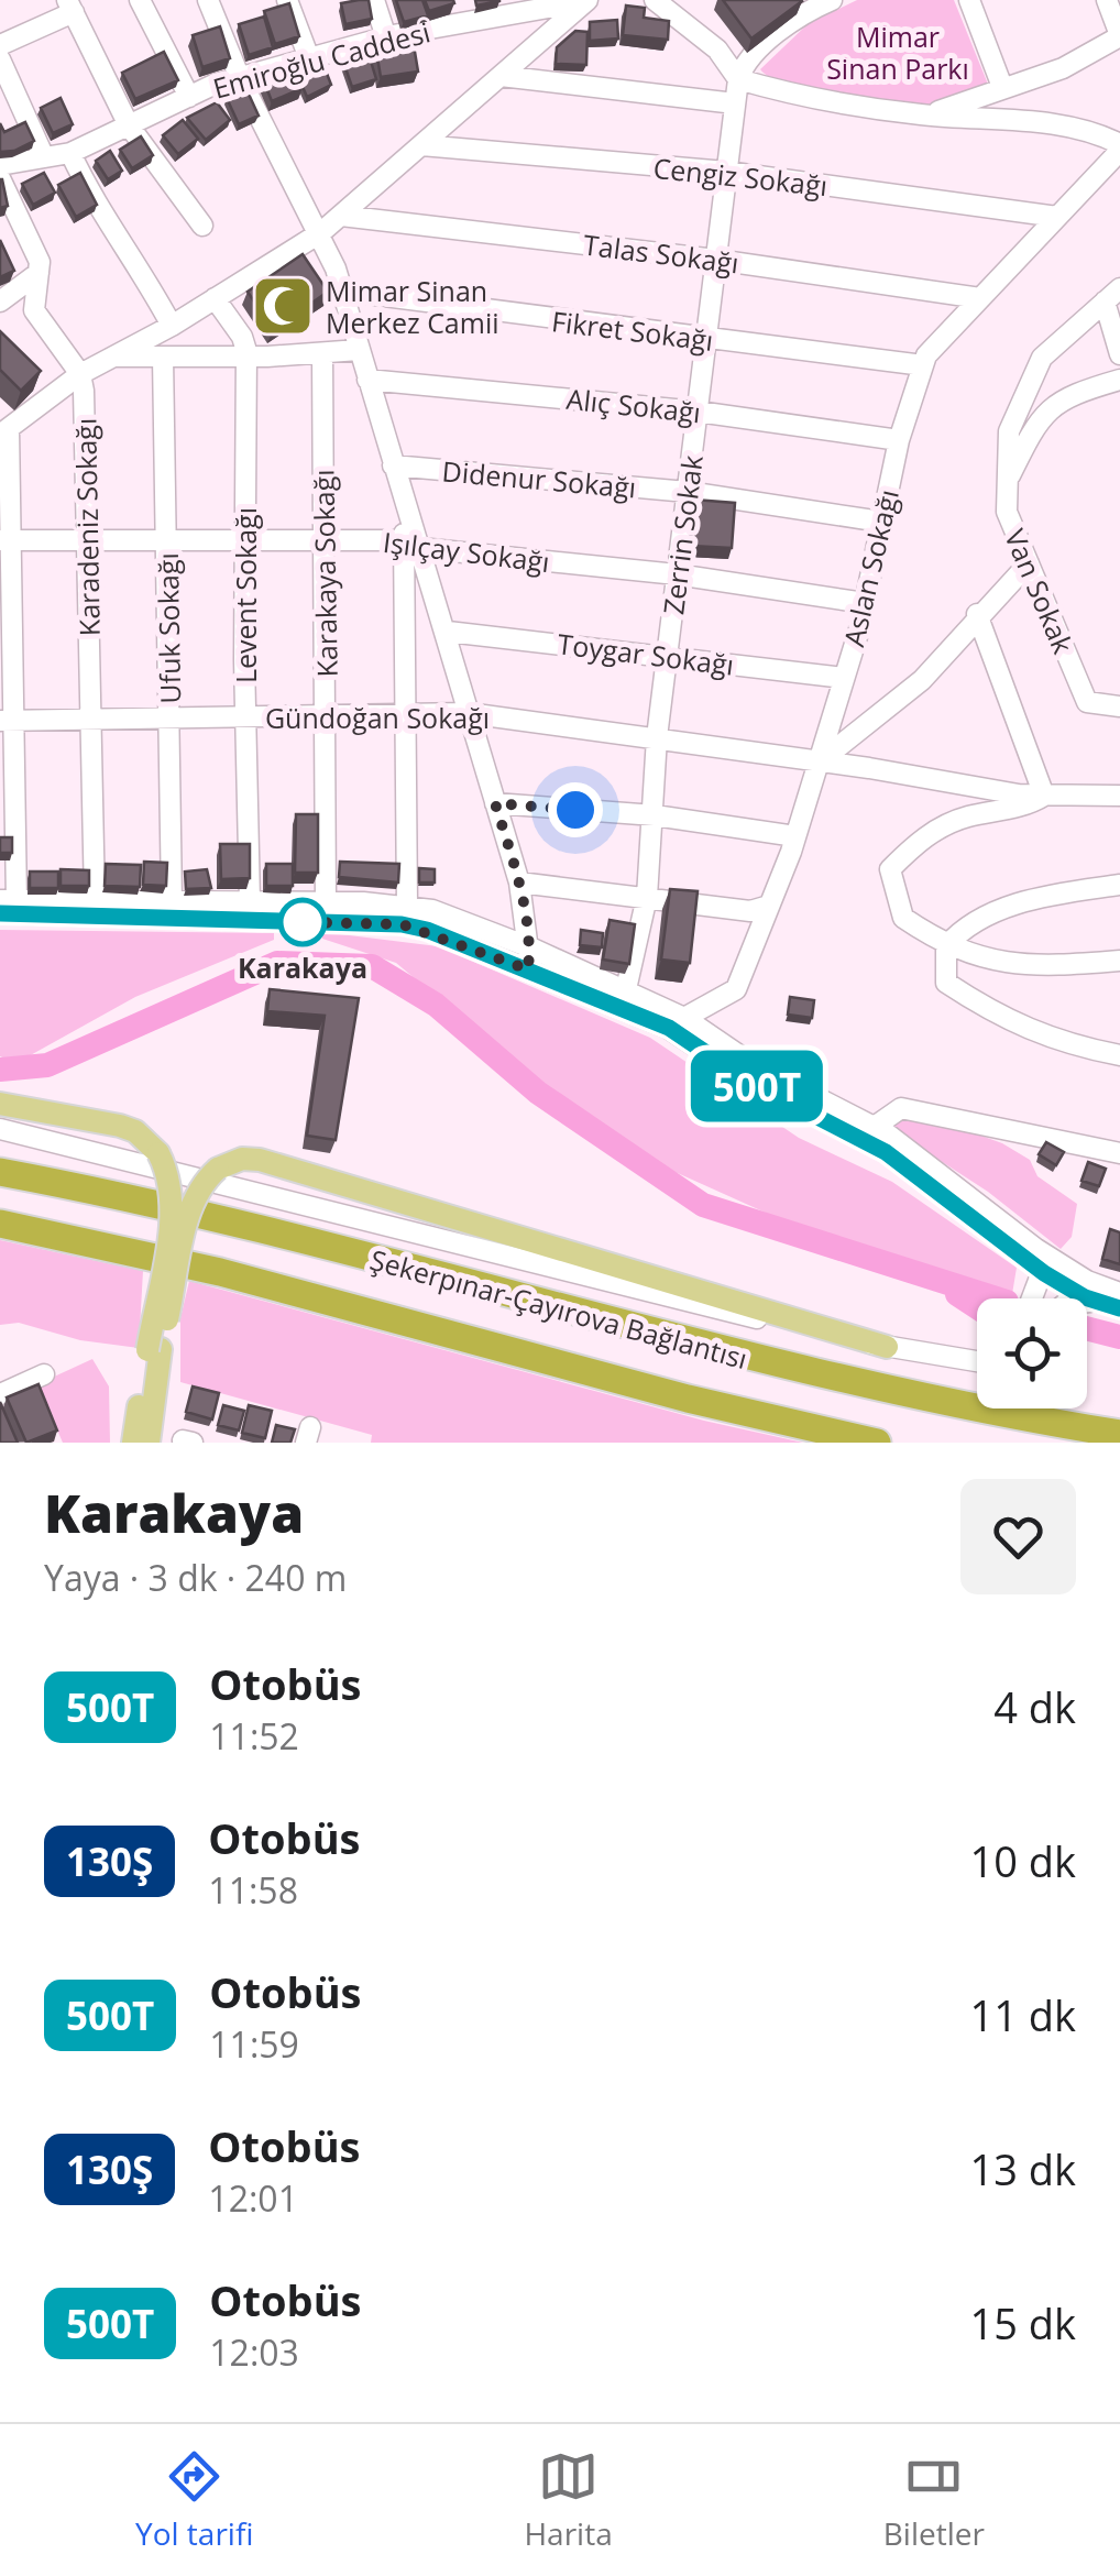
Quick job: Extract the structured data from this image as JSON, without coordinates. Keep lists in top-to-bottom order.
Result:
{
  "streets": {
    "highway": ["Şekerpınar-Çayırova Bağlantısı"],
    "street": [
      "Emiroğlu Caddesi",
      "Cengiz Sokağı",
      "Talas Sokağı",
      "Fikret Sokağı",
      "Alıç Sokağı",
      "Didenur Sokağı",
      "Karadeniz Sokağı",
      "Zerrin Sokak",
      "Işılçay Sokağı",
      "Aslan Sokağı",
      "Karakaya Sokağı",
      "Van Sokak",
      "Levent Sokağı",
      "Ufuk Sokağı",
      "Toygar Sokağı",
      "Gündoğan Sokağı"
    ]
  },
  "crossings": [
    ["Cengiz Sokağı", "Zerrin Sokak"],
    ["Cengiz Sokağı", "Aslan Sokağı"],
    ["Talas Sokağı", "Zerrin Sokak"],
    ["Talas Sokağı", "Aslan Sokağı"],
    ["Fikret Sokağı", "Zerrin Sokak"],
    ["Fikret Sokağı", "Aslan Sokağı"],
    ["Alıç Sokağı", "Zerrin Sokak"],
    ["Alıç Sokağı", "Aslan Sokağı"],
    ["Didenur Sokağı", "Zerrin Sokak"],
    ["Didenur Sokağı", "Aslan Sokağı"],
    ["Karadeniz Sokağı", "Işılçay Sokağı"],
    ["Karadeniz Sokağı", "Gündoğan Sokağı"],
    ["Zerrin Sokak", "Işılçay Sokağı"],
    ["Zerrin Sokak", "Toygar Sokağı"],
    ["Zerrin Sokak", "Gündoğan Sokağı"],
    ["Işılçay Sokağı", "Aslan Sokağı"],
    ["Işılçay Sokağı", "Karakaya Sokağı"],
    ["Işılçay Sokağı", "Levent Sokağı"],
    ["Işılçay Sokağı", "Ufuk Sokağı"],
    ["Aslan Sokağı", "Toygar Sokağı"],
    ["Aslan Sokağı", "Gündoğan Sokağı"],
    ["Karakaya Sokağı", "Gündoğan Sokağı"],
    ["Levent Sokağı", "Gündoğan Sokağı"],
    ["Ufuk Sokağı", "Gündoğan Sokağı"]
  ],
  "parks": ["Mimar Sinan Parkı"],
  "places": {
    "mosque": ["Mimar Sinan Merkez Camii"],
    "other": ["Karakaya"]
  },
  "lines": ["bus line 500T"],
  "page": {
    "on_map": "500T",
    "heading": ["Karakaya", "Yaya · 3 dk · 240 m"],
    "list": [
      {
        "mark": "500T",
        "name": "Otobüs",
        "note": "11:52",
        "value": "4 dk"
      },
      {
        "mark": "130Ş",
        "name": "Otobüs",
        "note": "11:58",
        "value": "10 dk"
      },
      {
        "mark": "500T",
        "name": "Otobüs",
        "note": "11:59",
        "value": "11 dk"
      },
      {
        "mark": "130Ş",
        "name": "Otobüs",
        "note": "12:01",
        "value": "13 dk"
      },
      {
        "mark": "500T",
        "name": "Otobüs",
        "note": "12:03",
        "value": "15 dk"
      }
    ],
    "tabs": ["Yol tarifi", "Harita", "Biletler"]
  }
}
